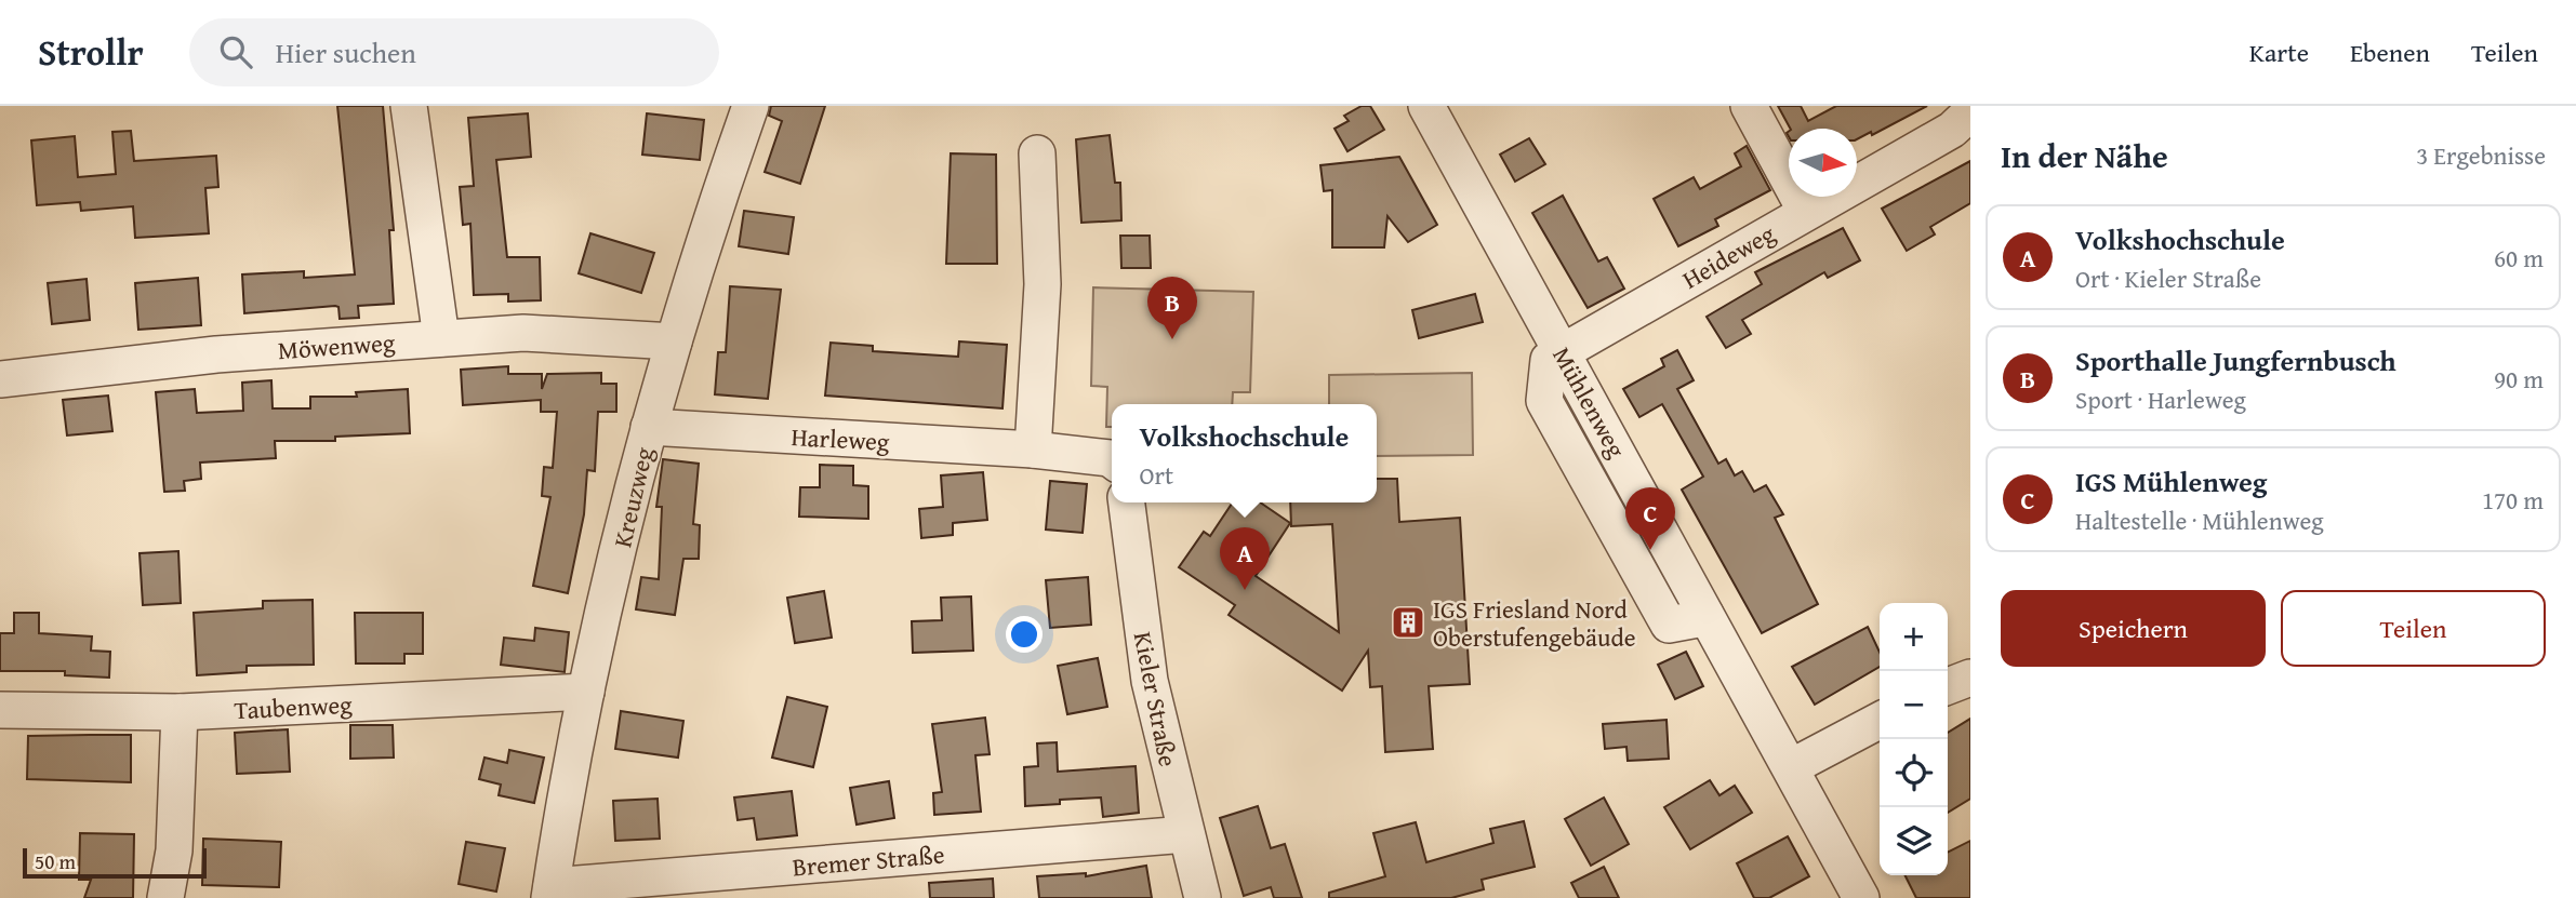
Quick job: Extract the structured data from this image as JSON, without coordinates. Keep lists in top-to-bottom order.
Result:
{
  "streets": {
    "street": [
      "Heideweg",
      "Möwenweg",
      "Mühlenweg",
      "Harleweg",
      "Kreuzweg",
      "Kieler Straße",
      "Taubenweg",
      "Bremer Straße"
    ]
  },
  "crossings": [
    ["Heideweg", "Mühlenweg"],
    ["Möwenweg", "Kreuzweg"],
    ["Harleweg", "Kreuzweg"],
    ["Kreuzweg", "Taubenweg"],
    ["Kreuzweg", "Bremer Straße"],
    ["Kieler Straße", "Bremer Straße"]
  ],
  "places": {
    "building": ["IGS Friesland Nord Oberstufengebäude"]
  },
  "scale_bar": "50 m",
  "north": "right",
  "page": {
    "header": "Strollr",
    "search": "Hier suchen",
    "nav": ["Karte", "Ebenen", "Teilen"],
    "heading": ["In der Nähe", "3 Ergebnisse"],
    "list": [
      {
        "mark": "A",
        "name": "Volkshochschule",
        "note": "Ort · Kieler Straße",
        "value": "60 m"
      },
      {
        "mark": "B",
        "name": "Sporthalle Jungfernbusch",
        "note": "Sport · Harleweg",
        "value": "90 m"
      },
      {
        "mark": "C",
        "name": "IGS Mühlenweg",
        "note": "Haltestelle · Mühlenweg",
        "value": "170 m"
      }
    ],
    "pins": ["B", "C", "A"],
    "popup": ["Volkshochschule", "Ort"],
    "buttons": ["Speichern", "Teilen"],
    "map_buttons": ["+", "−"],
    "scale": "50 m"
  }
}
